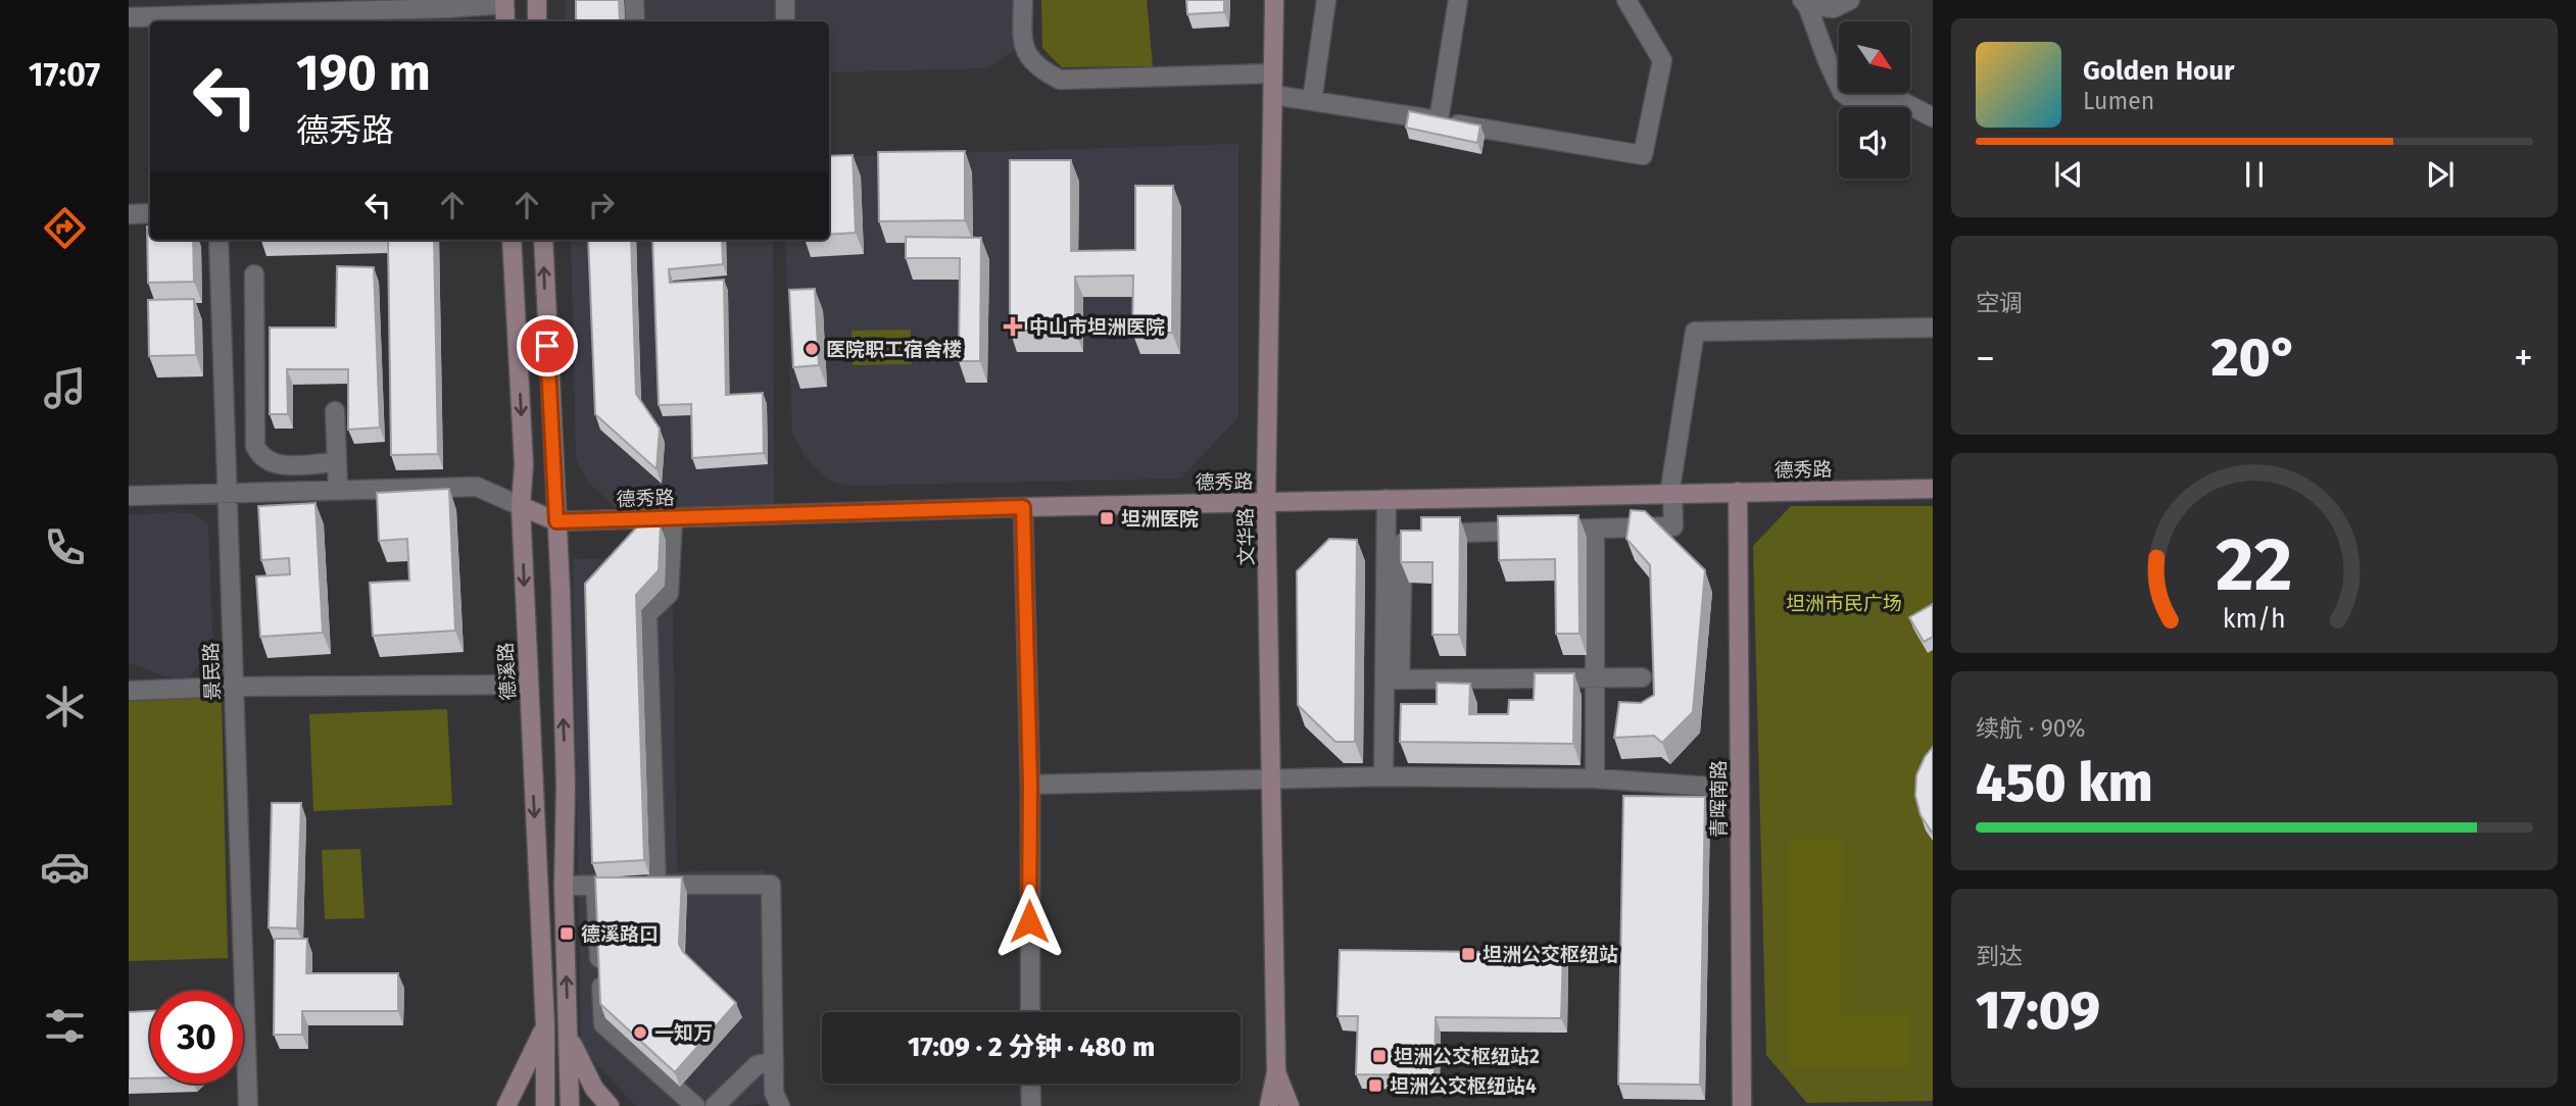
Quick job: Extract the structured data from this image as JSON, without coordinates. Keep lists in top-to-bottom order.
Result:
{
  "streets": {
    "street": [
      "德秀路",
      "文华路",
      "景民路",
      "德溪路",
      "青晖南路"
    ]
  },
  "crossings": [
    ["德秀路", "文华路"],
    ["德秀路", "德溪路"],
    ["德秀路", "青晖南路"]
  ],
  "parks": ["坦洲市民广场"],
  "places": {
    "health": ["中山市坦洲医院"],
    "other": ["医院职工宿舍楼", "一知万"],
    "transit": [
      "坦洲医院",
      "德溪路口",
      "坦洲公交枢纽站",
      "坦洲公交枢纽站2",
      "坦洲公交枢纽站4"
    ]
  },
  "north": "bottom right",
  "page": {
    "tabs": "17:07",
    "turn": ["190 m", "德秀路"],
    "song": ["Golden Hour", "Lumen"],
    "tile": [
      "空调",
      ["续航 · 90%", "450 km"],
      ["到达", "17:09"]
    ],
    "heat": ["−", "20°", "+"],
    "limit": "30",
    "trip": "17:09 · 2 分钟 · 480 m",
    "gauge": ["22", "km/h"]
  }
}
